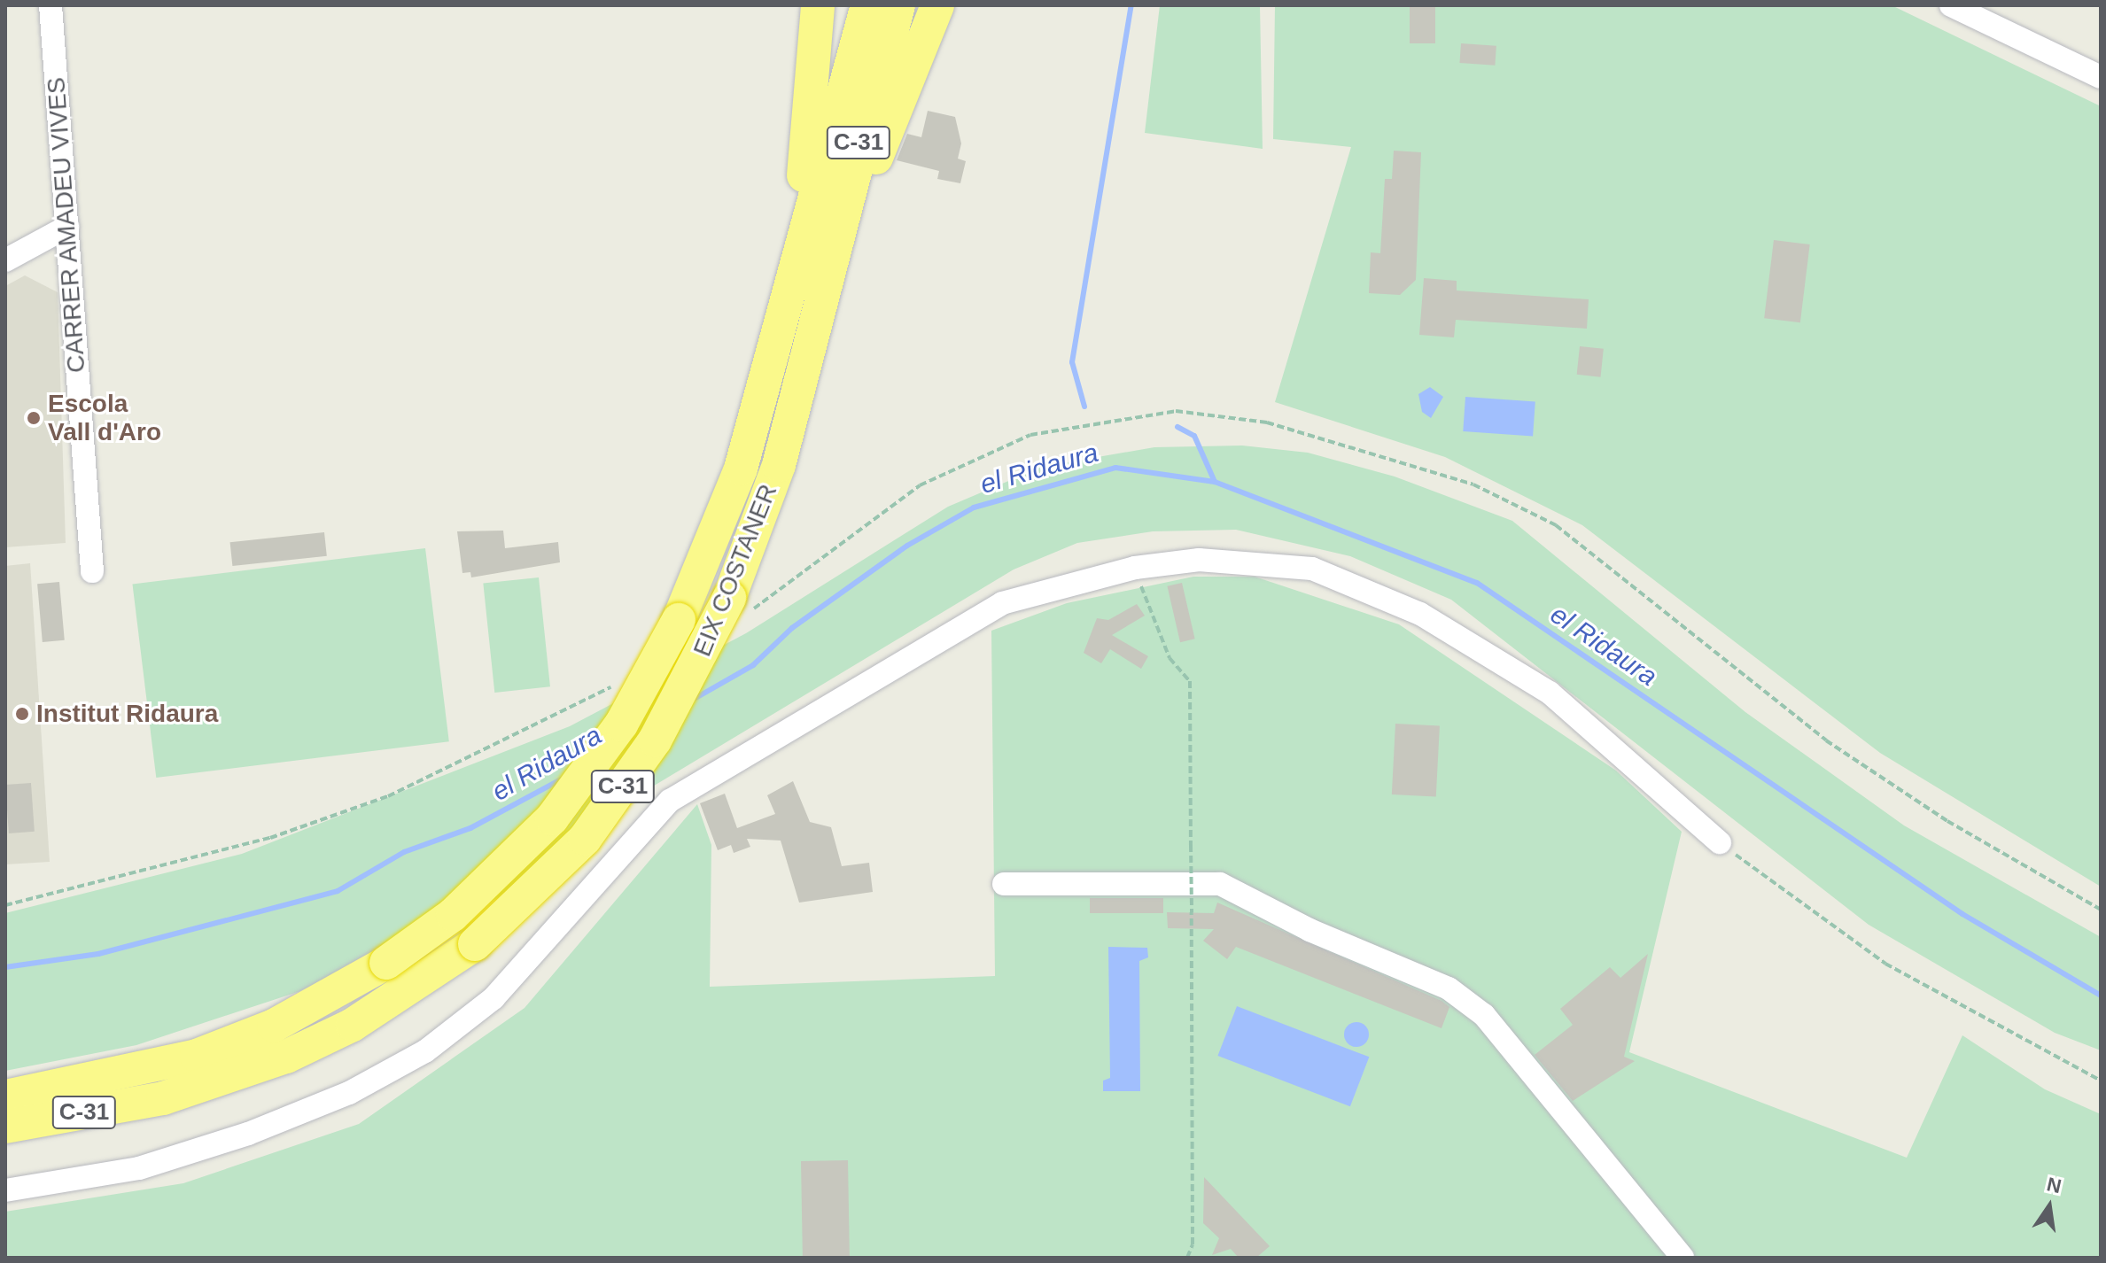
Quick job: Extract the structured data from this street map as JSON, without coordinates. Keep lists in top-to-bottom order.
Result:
{
  "streets": {
    "highway": ["C-31", "EIX COSTANER"],
    "street": ["CARRER AMADEU VIVES"]
  },
  "water": ["el Ridaura"],
  "places": ["Escola Vall d'Aro", "Institut Ridaura"],
  "north": "top"
}
